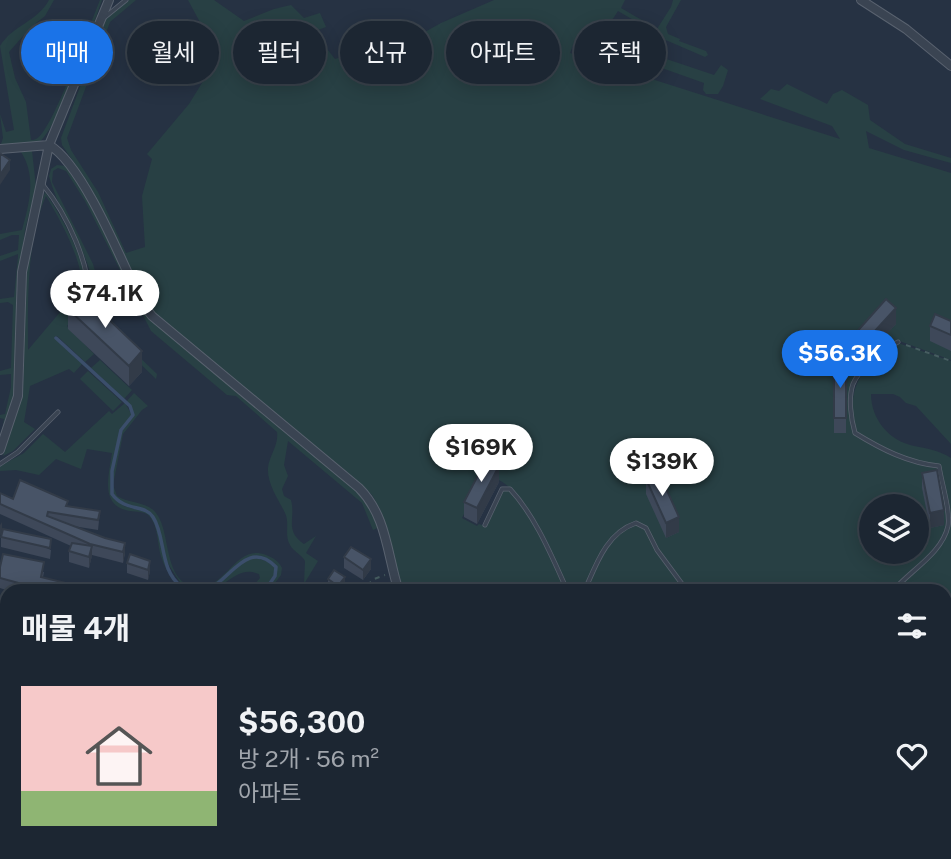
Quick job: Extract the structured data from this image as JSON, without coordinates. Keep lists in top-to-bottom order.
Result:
{
  "page": {
    "chip": [
      "매매",
      "월세",
      "필터",
      "신규",
      "아파트",
      "주택"
    ],
    "price": [
      "$74.1K",
      "$56.3K",
      "$169K",
      "$139K"
    ],
    "heading": "매물 4개",
    "list": [
      {
        "name": "$56,300",
        "note": "방 2개 · 56 m² · 아파트"
      }
    ]
  }
}
